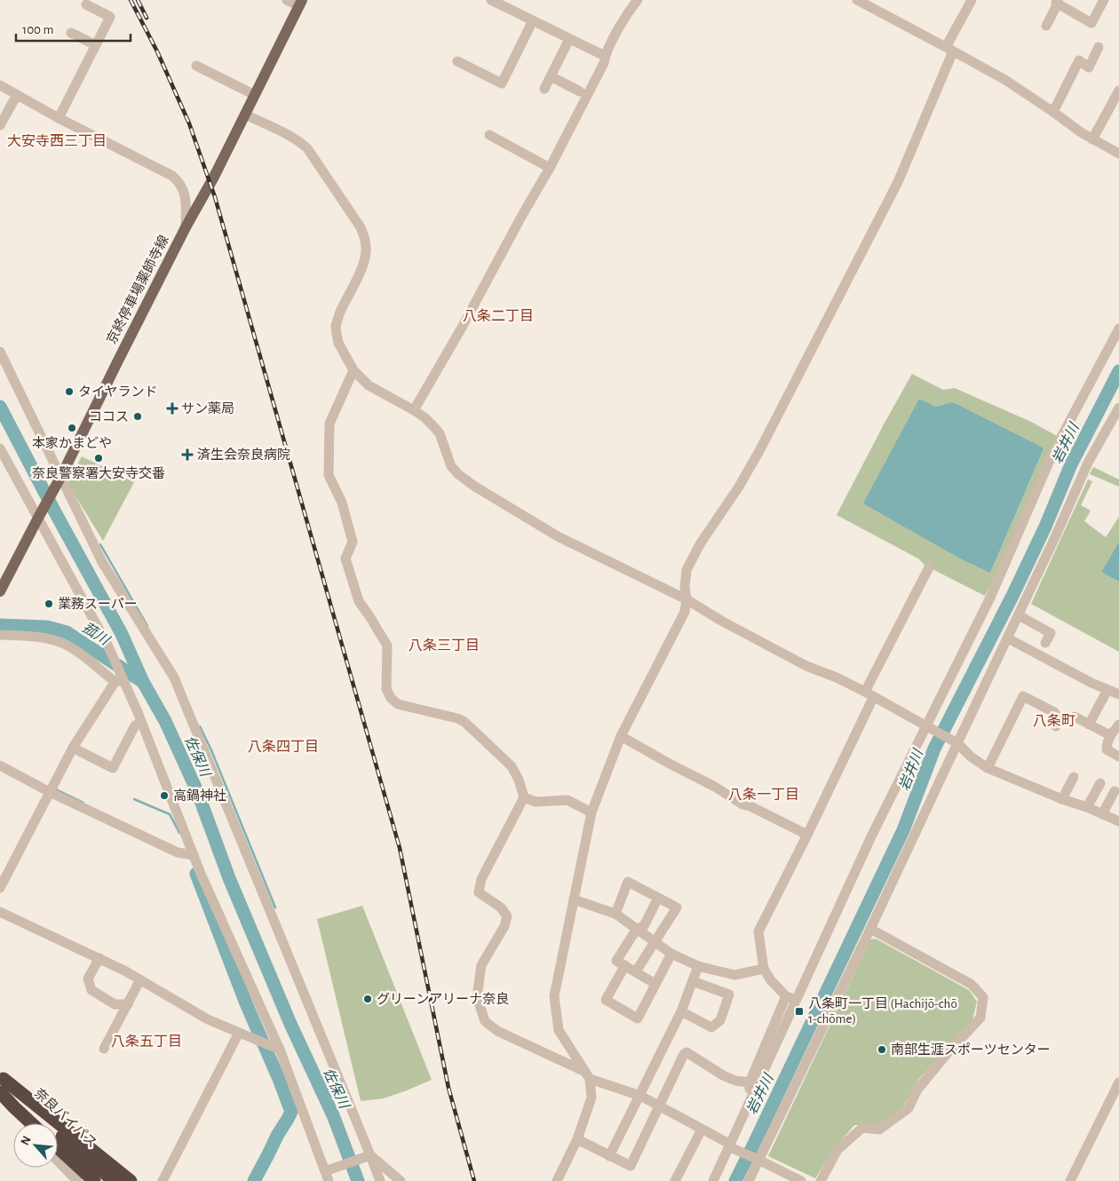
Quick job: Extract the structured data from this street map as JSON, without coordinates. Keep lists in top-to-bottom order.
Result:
{
  "streets": {
    "highway": ["奈良バイパス"],
    "main road": ["京終停車場薬師寺線"]
  },
  "districts": [
    "大安寺西三丁目",
    "八条二丁目",
    "八条三丁目",
    "八条町",
    "八条四丁目",
    "八条一丁目",
    "八条五丁目"
  ],
  "water": ["岩井川", "菰川", "佐保川"],
  "places": {
    "other": [
      "タイヤランド",
      "ココス",
      "本家かまどや",
      "奈良警察署大安寺交番",
      "業務スーパー",
      "高鍋神社",
      "グリーンアリーナ奈良",
      "南部生涯スポーツセンター"
    ],
    "health": ["サン薬局", "済生会奈良病院"],
    "transit": ["八条町一丁目 (Hachijō-chō 1-chōme)"]
  },
  "scale_bar": "100 m",
  "north": "top left"
}
